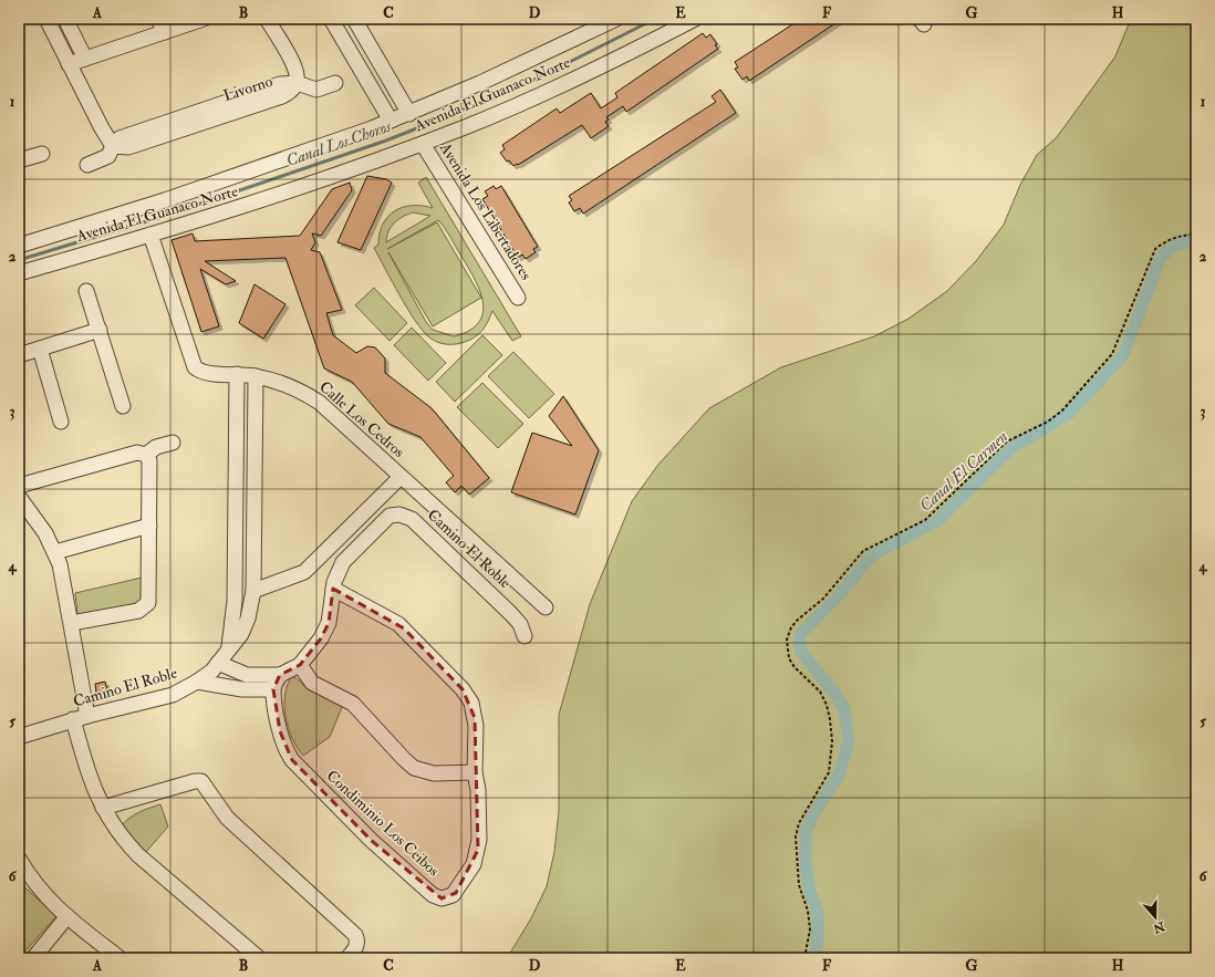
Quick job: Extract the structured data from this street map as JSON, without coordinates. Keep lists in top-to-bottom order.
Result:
{
  "streets": {
    "street": [
      "Livorno",
      "Avenida El Guanaco Norte",
      "Avenida Los Libertadores",
      "Calle Los Cedros",
      "Camino El Roble",
      "Condiminio Los Ceibos"
    ]
  },
  "crossings": [
    ["Avenida El Guanaco Norte", "Avenida Los Libertadores"],
    ["Avenida El Guanaco Norte", "Calle Los Cedros"],
    ["Calle Los Cedros", "Camino El Roble"],
    ["Camino El Roble", "Condiminio Los Ceibos"]
  ],
  "water": ["Canal Los Choros", "Canal El Carmen"],
  "north": "bottom",
  "grid": {
    "columns": [
      "A",
      "B",
      "C",
      "D",
      "E",
      "F",
      "G",
      "H"
    ],
    "rows": [
      "1",
      "2",
      "3",
      "4",
      "5",
      "6"
    ]
  }
}
